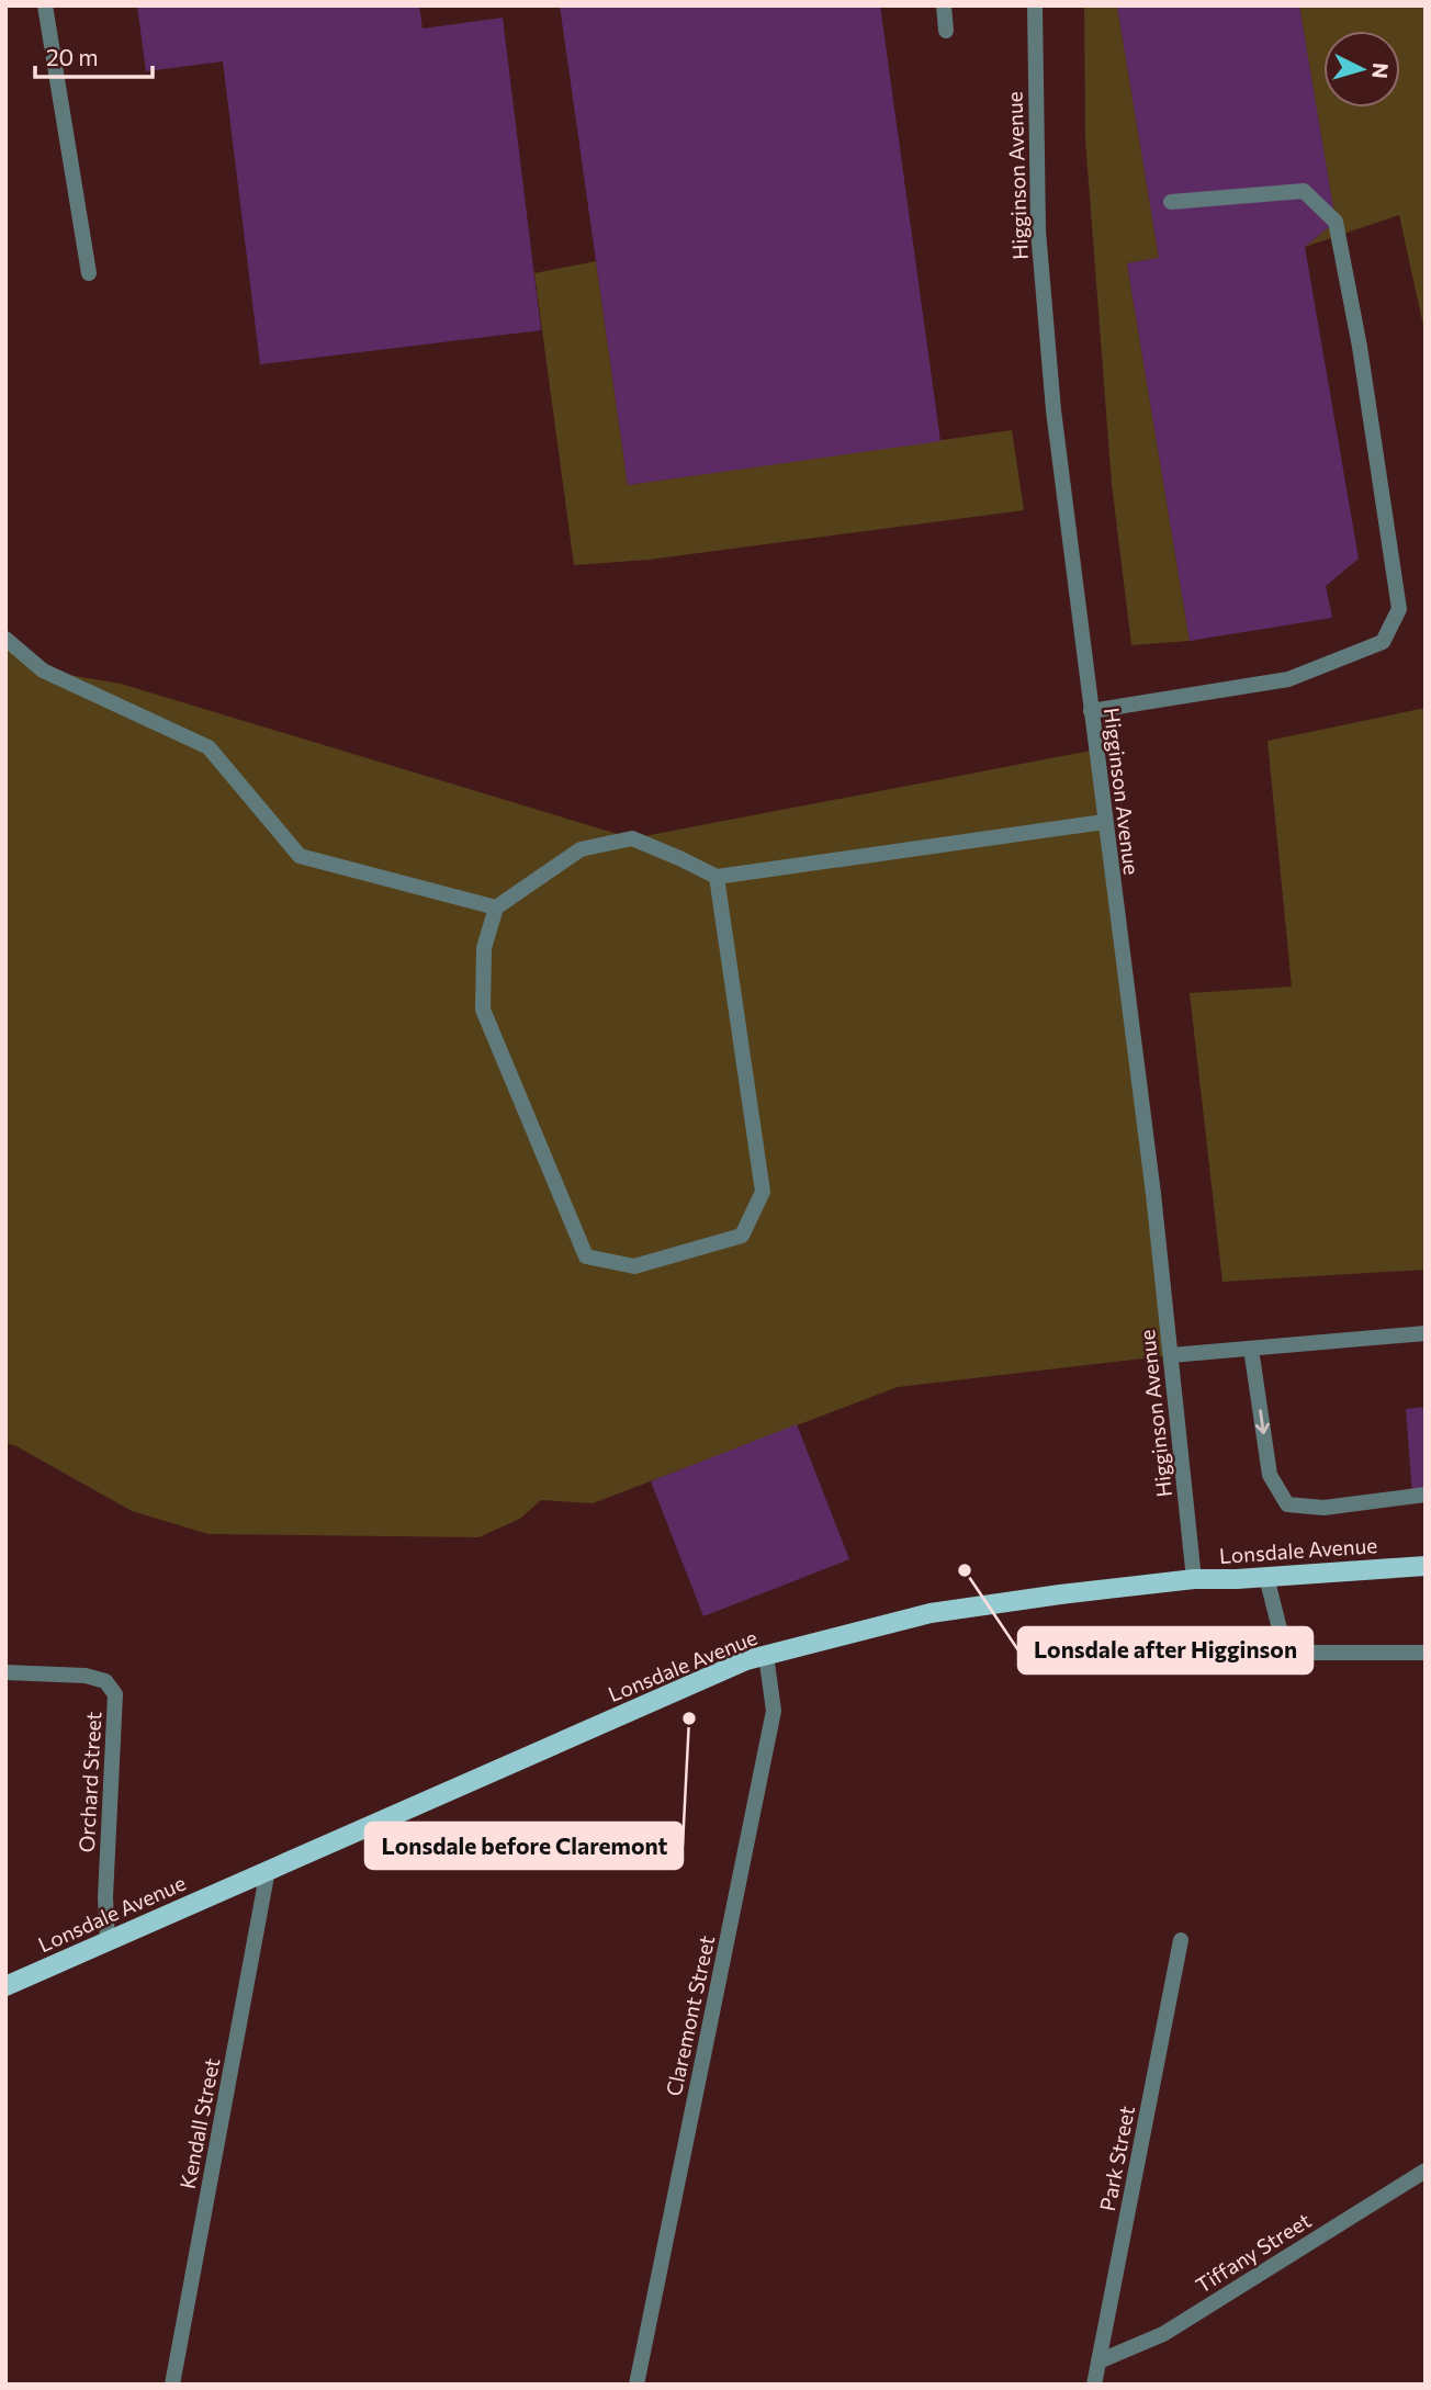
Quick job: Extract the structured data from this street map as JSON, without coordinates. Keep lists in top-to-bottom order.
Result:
{
  "streets": {
    "main road": ["Lonsdale Avenue"],
    "street": [
      "Higginson Avenue",
      "Orchard Street",
      "Claremont Street",
      "Kendall Street",
      "Park Street",
      "Tiffany Street"
    ]
  },
  "crossings": [
    ["Higginson Avenue", "Lonsdale Avenue"],
    ["Lonsdale Avenue", "Orchard Street"],
    ["Lonsdale Avenue", "Claremont Street"],
    ["Lonsdale Avenue", "Kendall Street"],
    ["Park Street", "Tiffany Street"]
  ],
  "places": ["Lonsdale after Higginson", "Lonsdale before Claremont"],
  "scale_bar": "20 m",
  "north": "right"
}
